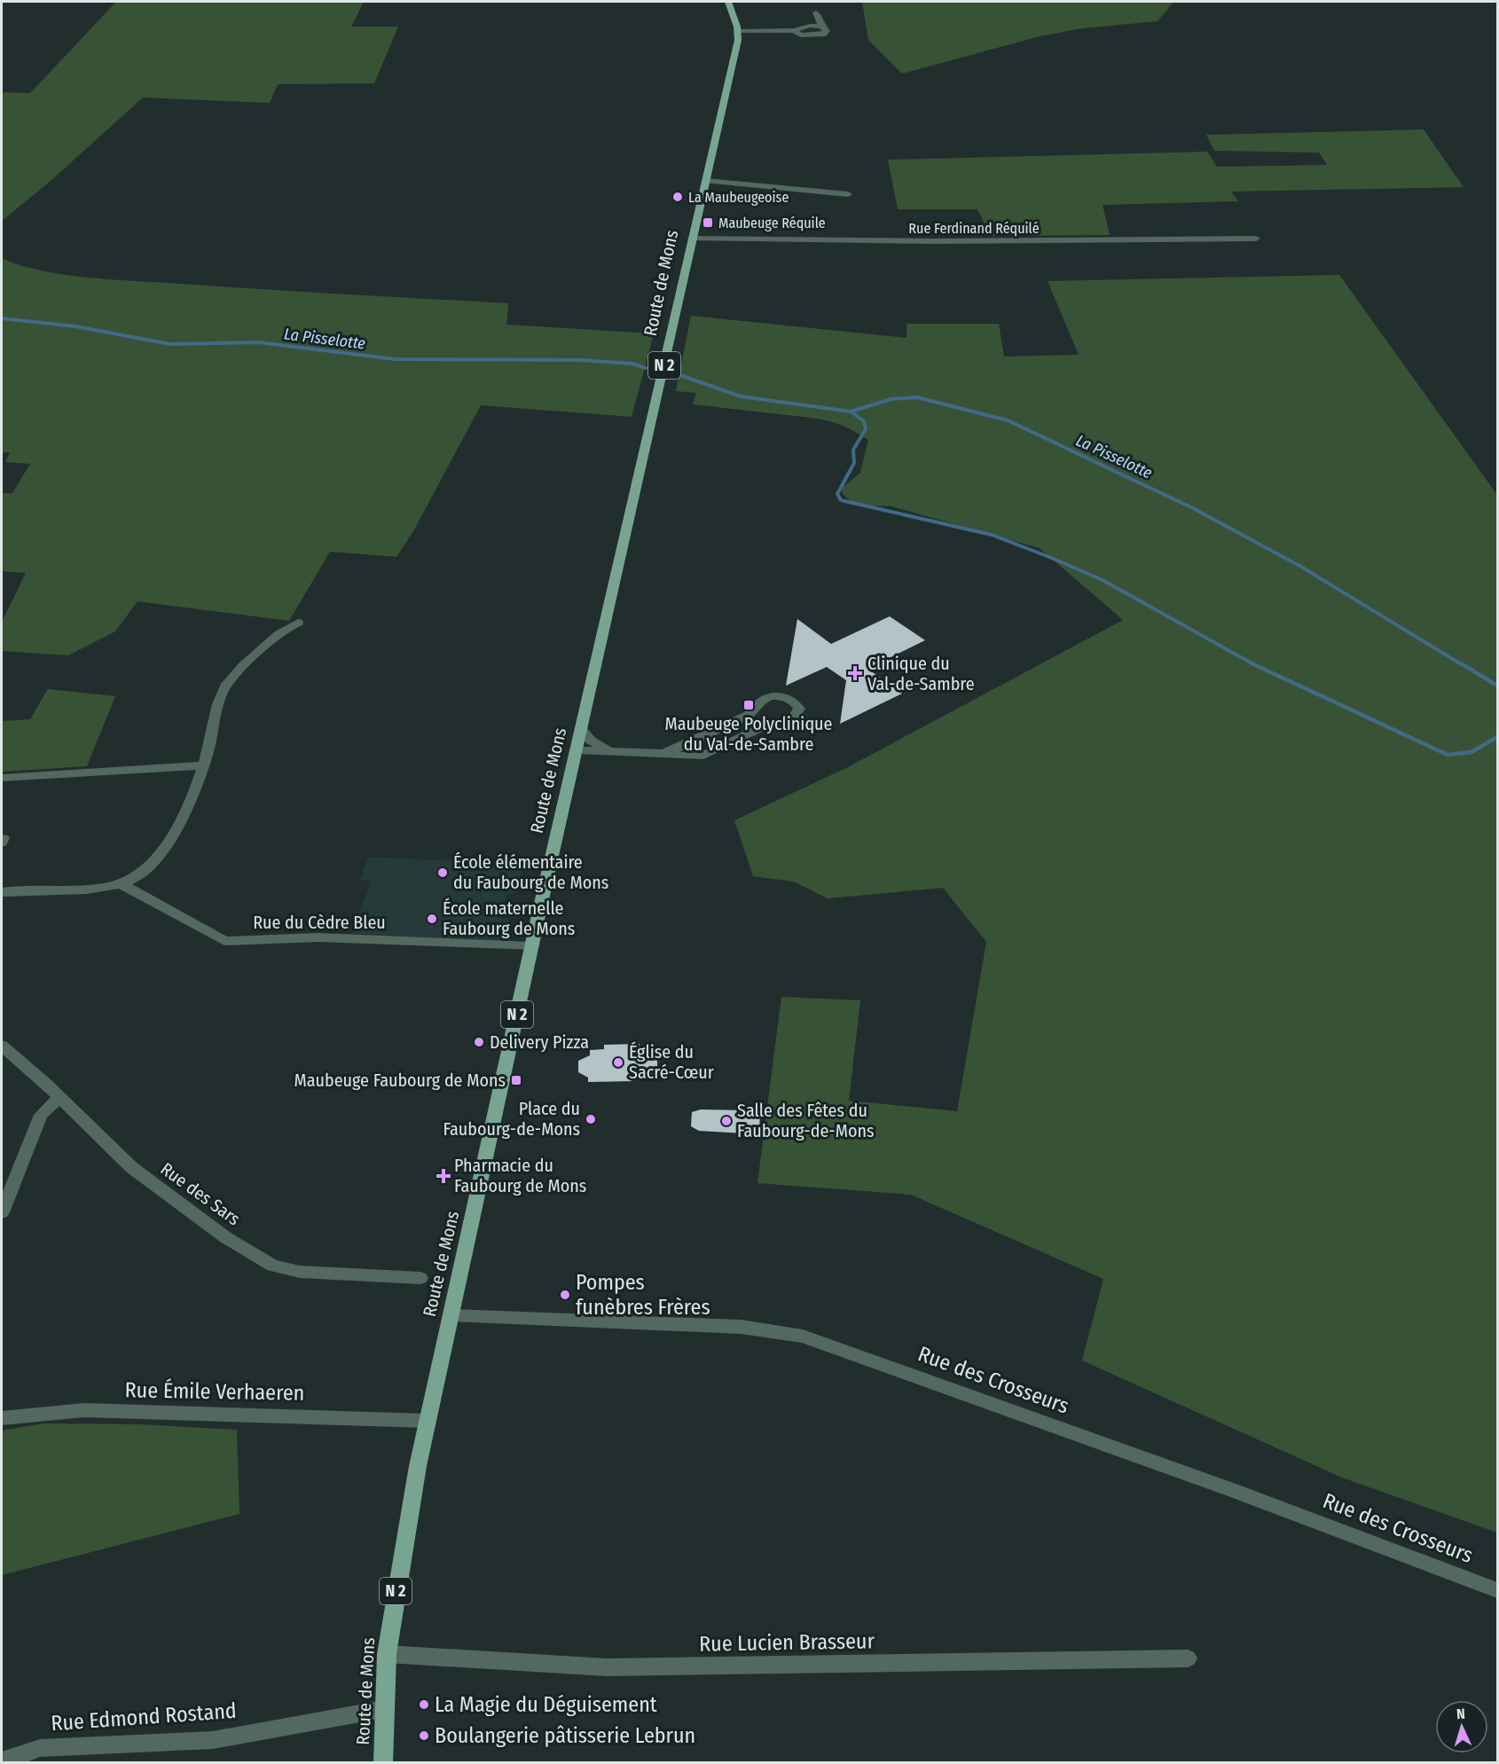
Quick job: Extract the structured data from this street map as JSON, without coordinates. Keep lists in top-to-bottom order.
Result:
{
  "streets": {
    "main road": ["Route de Mons", "N 2"],
    "street": [
      "Rue Ferdinand Réquilé",
      "Rue du Cèdre Bleu",
      "Rue des Sars",
      "Rue des Crosseurs",
      "Rue Émile Verhaeren",
      "Rue Lucien Brasseur",
      "Rue Edmond Rostand"
    ]
  },
  "crossings": [
    ["Rue Ferdinand Réquilé", "Route de Mons"],
    ["Route de Mons", "Rue du Cèdre Bleu"],
    ["Route de Mons", "Rue des Crosseurs"],
    ["Route de Mons", "Rue Émile Verhaeren"],
    ["Route de Mons", "Rue Lucien Brasseur"],
    ["Route de Mons", "Rue Edmond Rostand"]
  ],
  "water": ["La Pisselotte"],
  "places": {
    "other": [
      "La Maubeugeoise",
      "École élémentaire du Faubourg de Mons",
      "École maternelle Faubourg de Mons",
      "Delivery Pizza",
      "Église du Sacré-Cœur",
      "Place du Faubourg-de-Mons",
      "Salle des Fêtes du Faubourg-de-Mons",
      "Pompes funèbres Frères",
      "La Magie du Déguisement",
      "Boulangerie pâtisserie Lebrun"
    ],
    "transit": ["Maubeuge Réquile", "Maubeuge Polyclinique du Val-de-Sambre", "Maubeuge Faubourg de Mons"],
    "health": ["Clinique du Val-de-Sambre", "Pharmacie du Faubourg de Mons"]
  },
  "north": "top"
}
